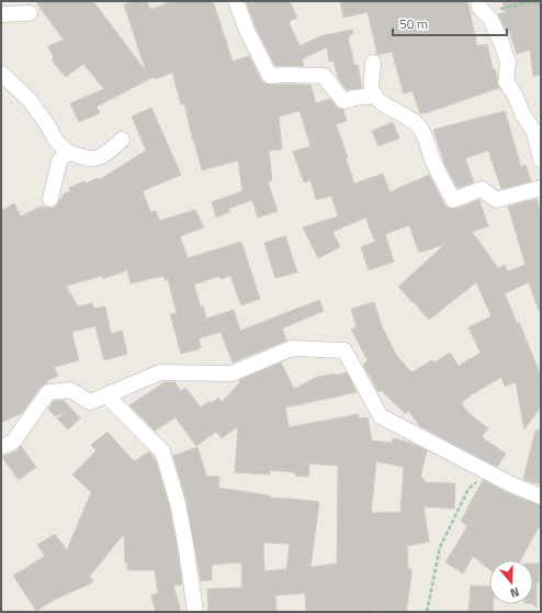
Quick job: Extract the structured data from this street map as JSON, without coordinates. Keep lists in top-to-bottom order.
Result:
{
  "scale_bar": "50 m",
  "north": "bottom"
}
